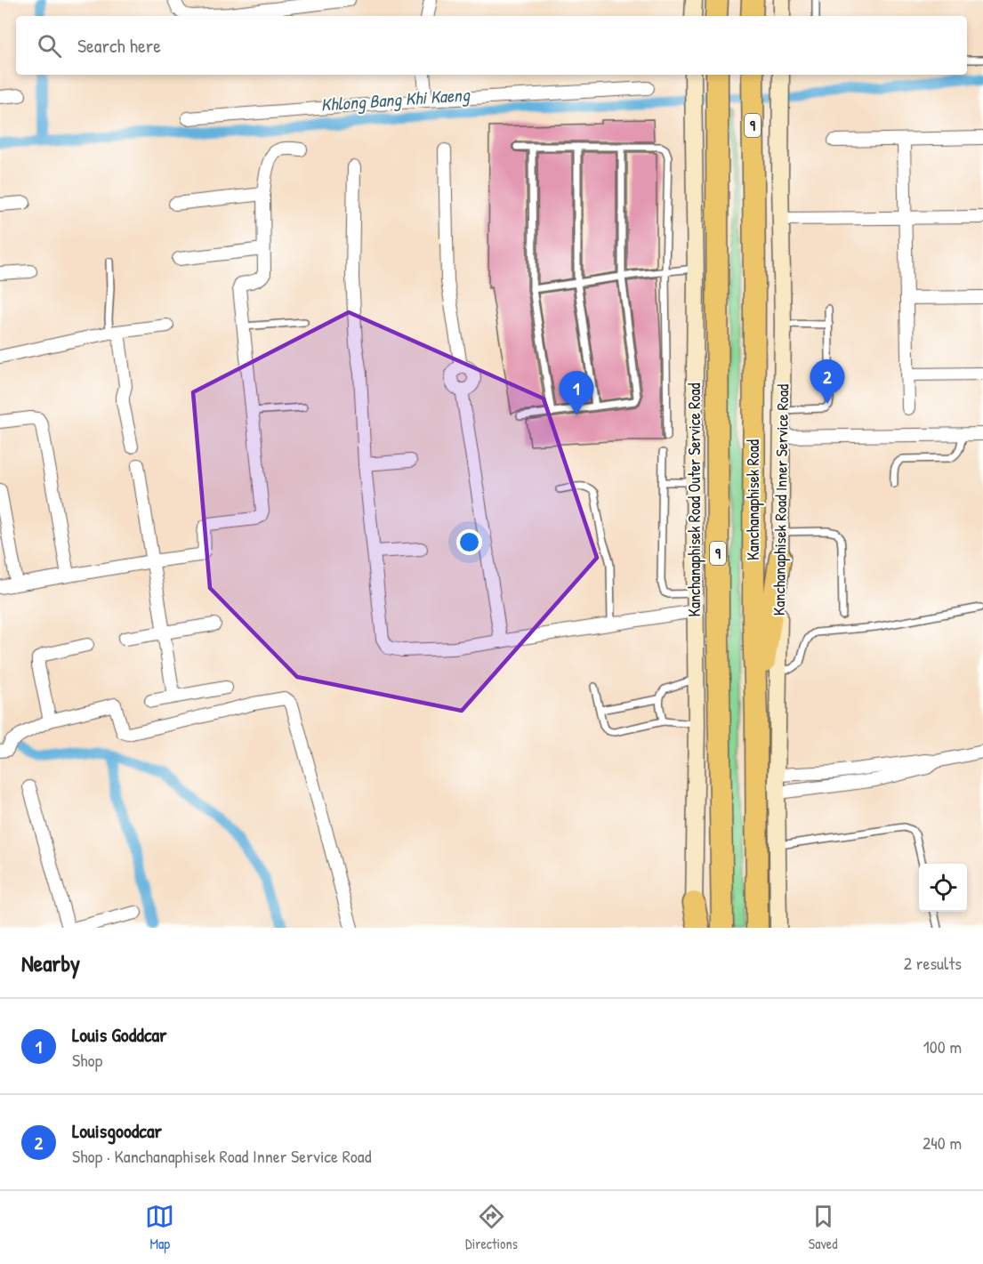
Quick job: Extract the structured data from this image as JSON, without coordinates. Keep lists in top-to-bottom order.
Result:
{
  "streets": {
    "highway": ["9", "Kanchanaphisek Road"],
    "main road": ["Kanchanaphisek Road Outer Service Road", "Kanchanaphisek Road Inner Service Road"]
  },
  "water": ["Khlong Bang Khi Kaeng"],
  "page": {
    "search": "Search here",
    "pins": ["2", "1"],
    "heading": ["Nearby", "2 results"],
    "list": [
      {
        "mark": "1",
        "name": "Louis Goddcar",
        "note": "Shop",
        "value": "100 m"
      },
      {
        "mark": "2",
        "name": "Louisgoodcar",
        "note": "Shop · Kanchanaphisek Road Inner Service Road",
        "value": "240 m"
      }
    ],
    "nav": ["Map", "Directions", "Saved"]
  }
}
